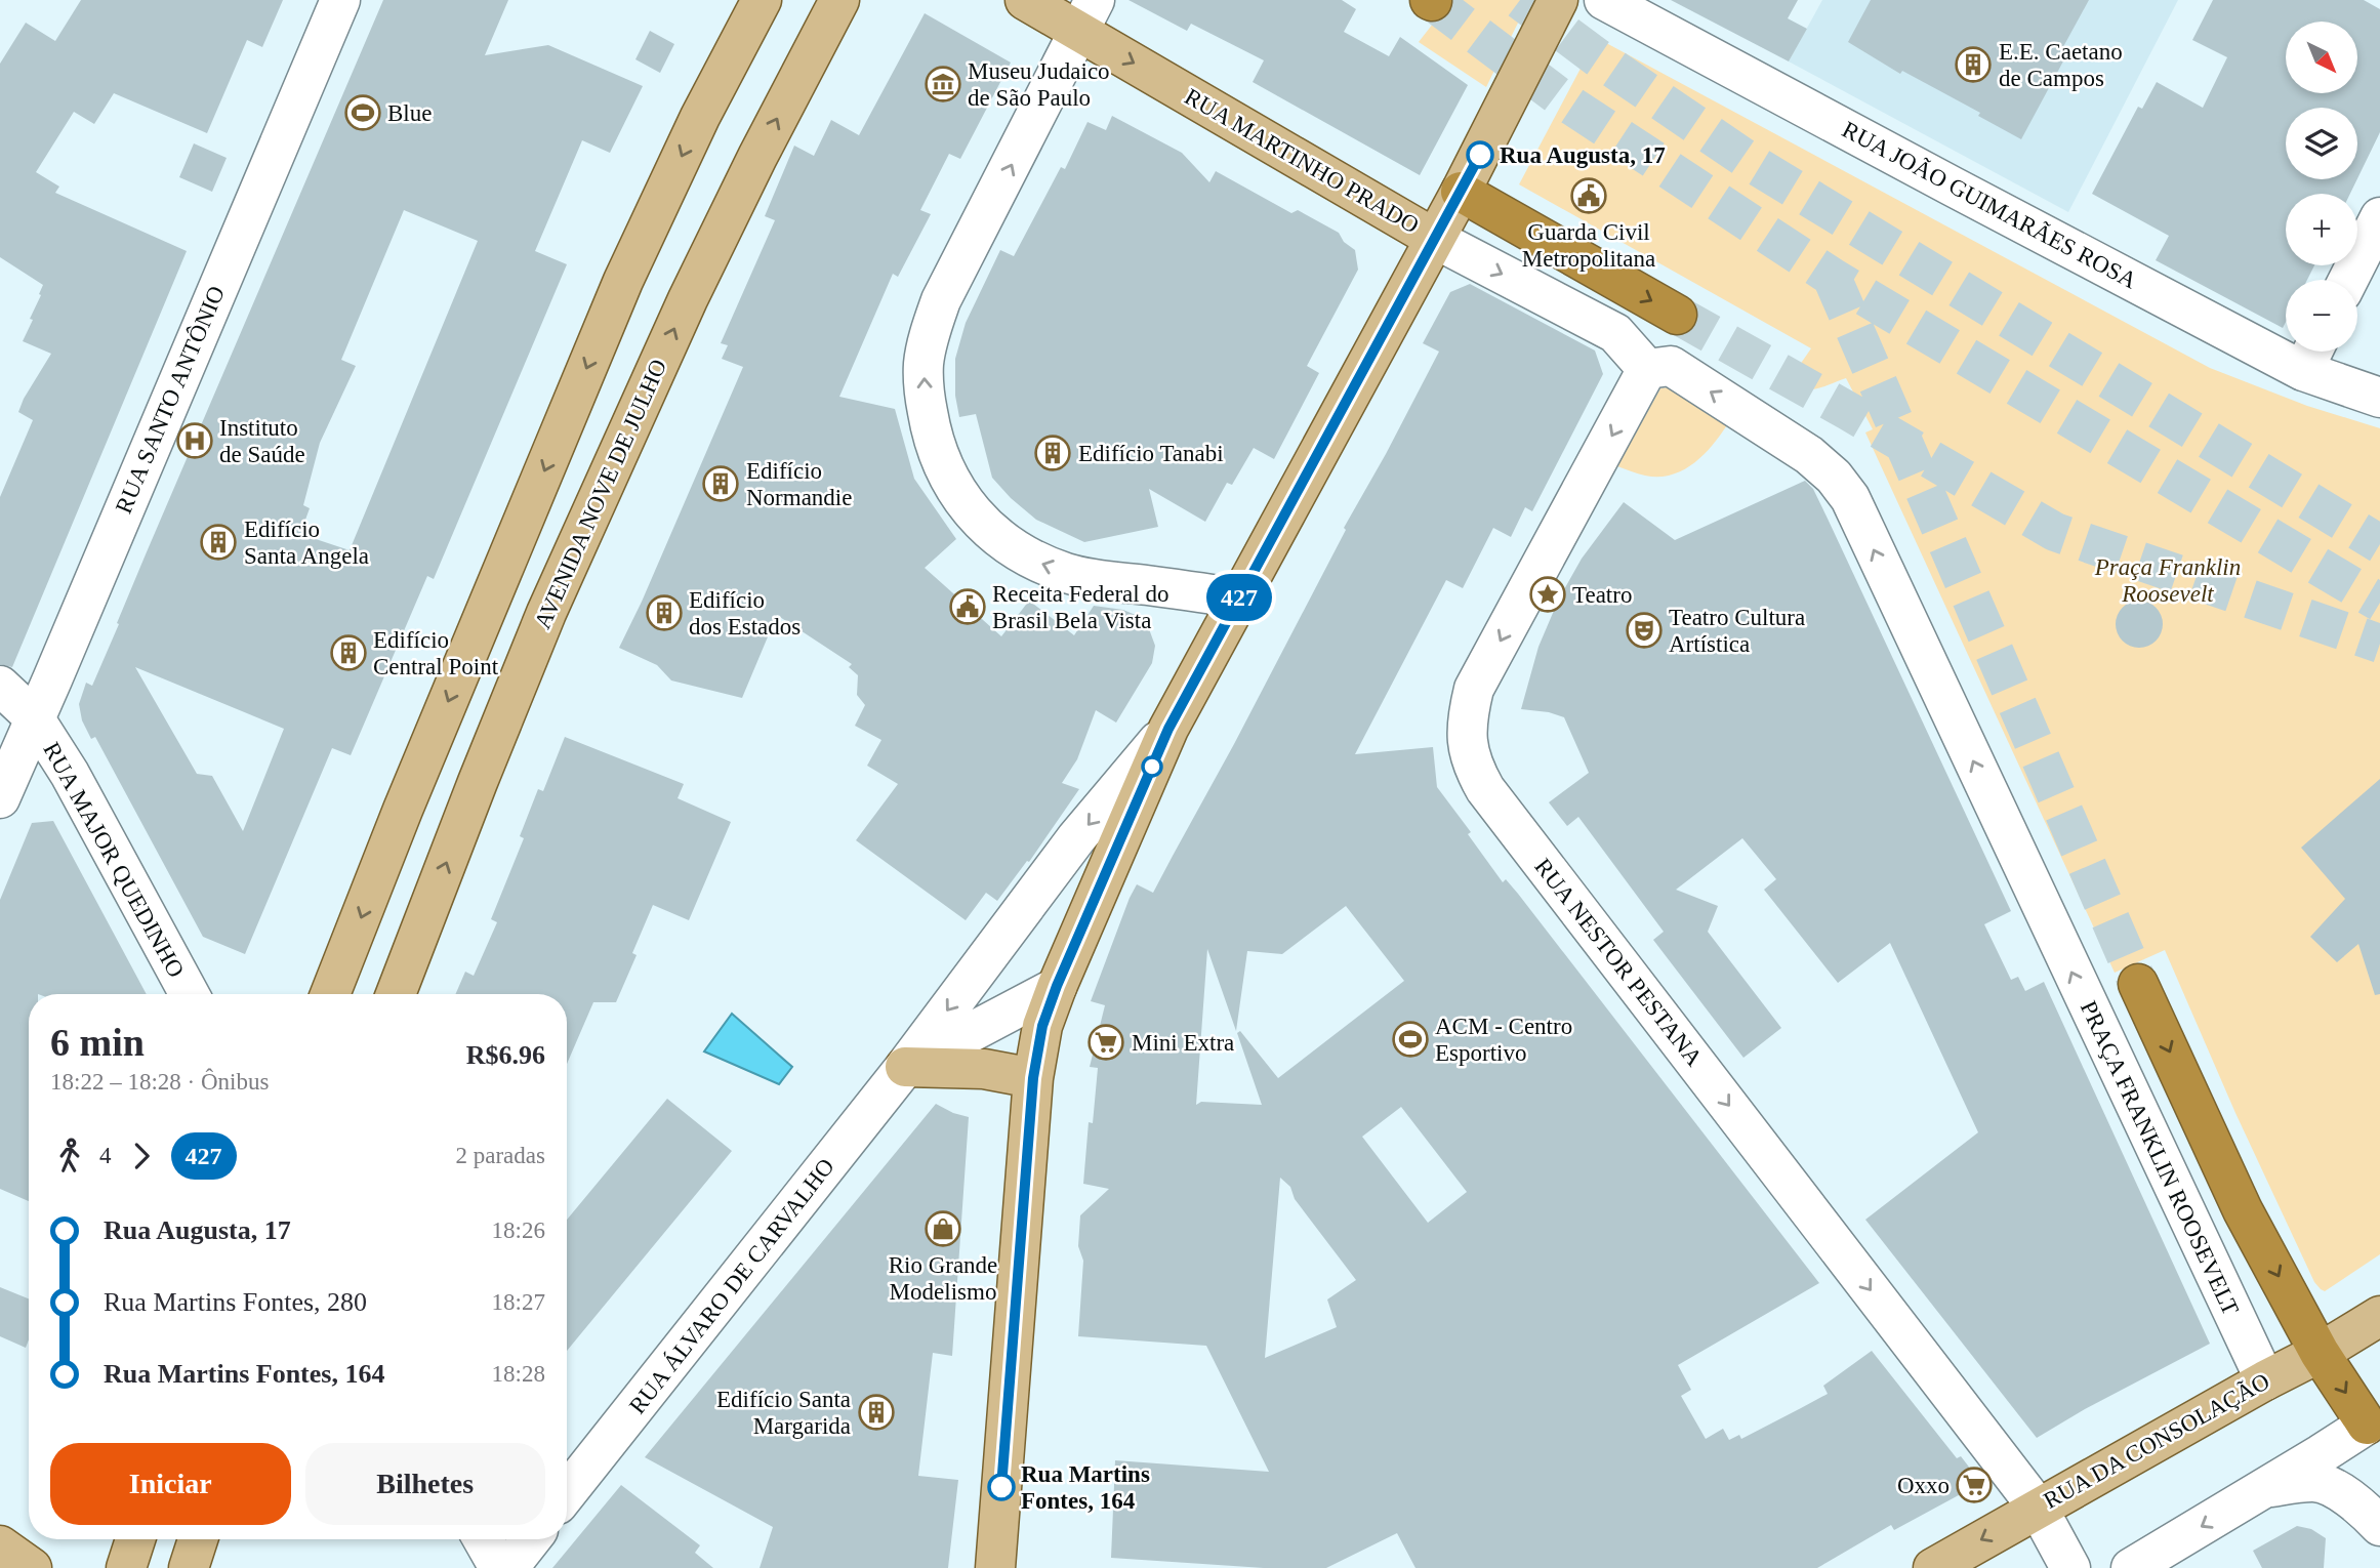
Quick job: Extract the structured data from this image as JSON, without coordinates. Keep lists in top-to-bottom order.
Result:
{
  "streets": {
    "main road": ["RUA MARTINHO PRADO", "AVENIDA NOVE DE JULHO", "RUA DA CONSOLAÇÃO"],
    "street": [
      "RUA JOÃO GUIMARÃES ROSA",
      "RUA SANTO ANTÔNIO",
      "RUA MAJOR QUEDINHO",
      "RUA NESTOR PESTANA",
      "PRAÇA FRANKLIN ROOSEVELT",
      "RUA ÁLVARO DE CARVALHO"
    ]
  },
  "crossings": [
    ["RUA MARTINHO PRADO", "RUA NESTOR PESTANA"],
    ["RUA MARTINHO PRADO", "PRAÇA FRANKLIN ROOSEVELT"],
    ["RUA SANTO ANTÔNIO", "RUA MAJOR QUEDINHO"],
    ["RUA NESTOR PESTANA", "PRAÇA FRANKLIN ROOSEVELT"],
    ["RUA NESTOR PESTANA", "RUA DA CONSOLAÇÃO"],
    ["PRAÇA FRANKLIN ROOSEVELT", "RUA DA CONSOLAÇÃO"]
  ],
  "one_way": ["RUA MARTINHO PRADO", "RUA NESTOR PESTANA", "PRAÇA FRANKLIN ROOSEVELT"],
  "parks": ["Praça Franklin Roosevelt"],
  "places": {
    "building": [
      "E.E. Caetano de Campos",
      "Edifício Tanabi",
      "Edifício Normandie",
      "Edifício Santa Angela",
      "Edifício dos Estados",
      "Edifício Central Point",
      "Edifício Santa Margarida"
    ],
    "museum": ["Museu Judaico de São Paulo"],
    "sports": ["Blue", "ACM - Centro Esportivo"],
    "other": ["Rua Augusta, 17", "Rua Martins Fontes, 164"],
    "public building": ["Guarda Civil Metropolitana", "Receita Federal do Brasil Bela Vista"],
    "hospital": ["Instituto de Saúde"],
    "place": ["Teatro"],
    "theatre": ["Teatro Cultura Artística"],
    "supermarket": ["Mini Extra", "Oxxo"],
    "shop": ["Rio Grande Modelismo"]
  },
  "lines": ["bus line 427"],
  "north": "bottom right",
  "page": {
    "on_map": "427",
    "map_buttons": ["+", "−"],
    "heading": ["6 min", "18:22 – 18:28 · Ônibus", "R$6.96"],
    "legs": ["4", "427", "2 paradas"],
    "list": [
      {
        "name": "Rua Augusta, 17",
        "value": "18:26"
      },
      {
        "name": "Rua Martins Fontes, 280",
        "value": "18:27"
      },
      {
        "name": "Rua Martins Fontes, 164",
        "value": "18:28"
      }
    ],
    "buttons": ["Iniciar", "Bilhetes"]
  }
}
